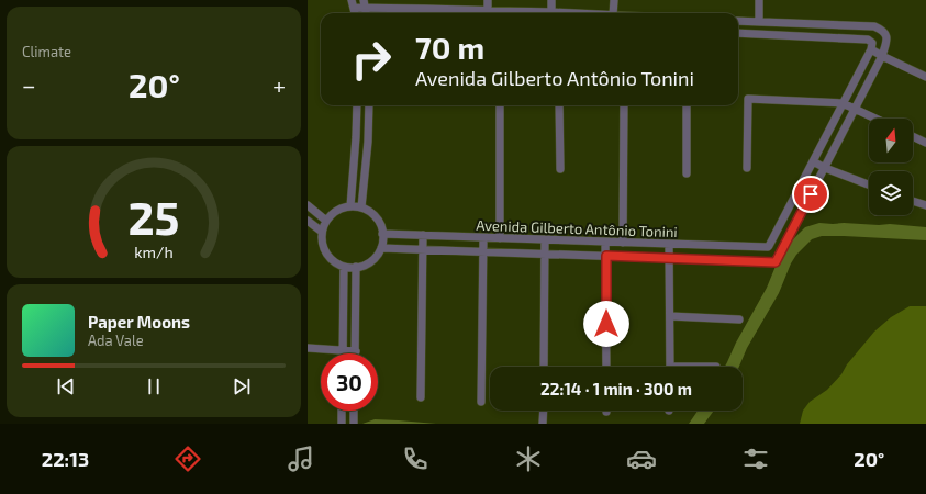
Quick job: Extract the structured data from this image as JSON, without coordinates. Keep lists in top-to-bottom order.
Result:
{
  "streets": {
    "street": ["Avenida Gilberto Antônio Tonini"]
  },
  "north": "top",
  "page": {
    "tile": "Climate",
    "turn": ["70 m", "Avenida Gilberto Antônio Tonini"],
    "heat": ["−", "20°", "+"],
    "song": ["Paper Moons", "Ada Vale"],
    "limit": "30",
    "trip": "22:14 · 1 min · 300 m",
    "tabs": ["22:13", "20°"],
    "gauge": ["25", "km/h"]
  }
}
